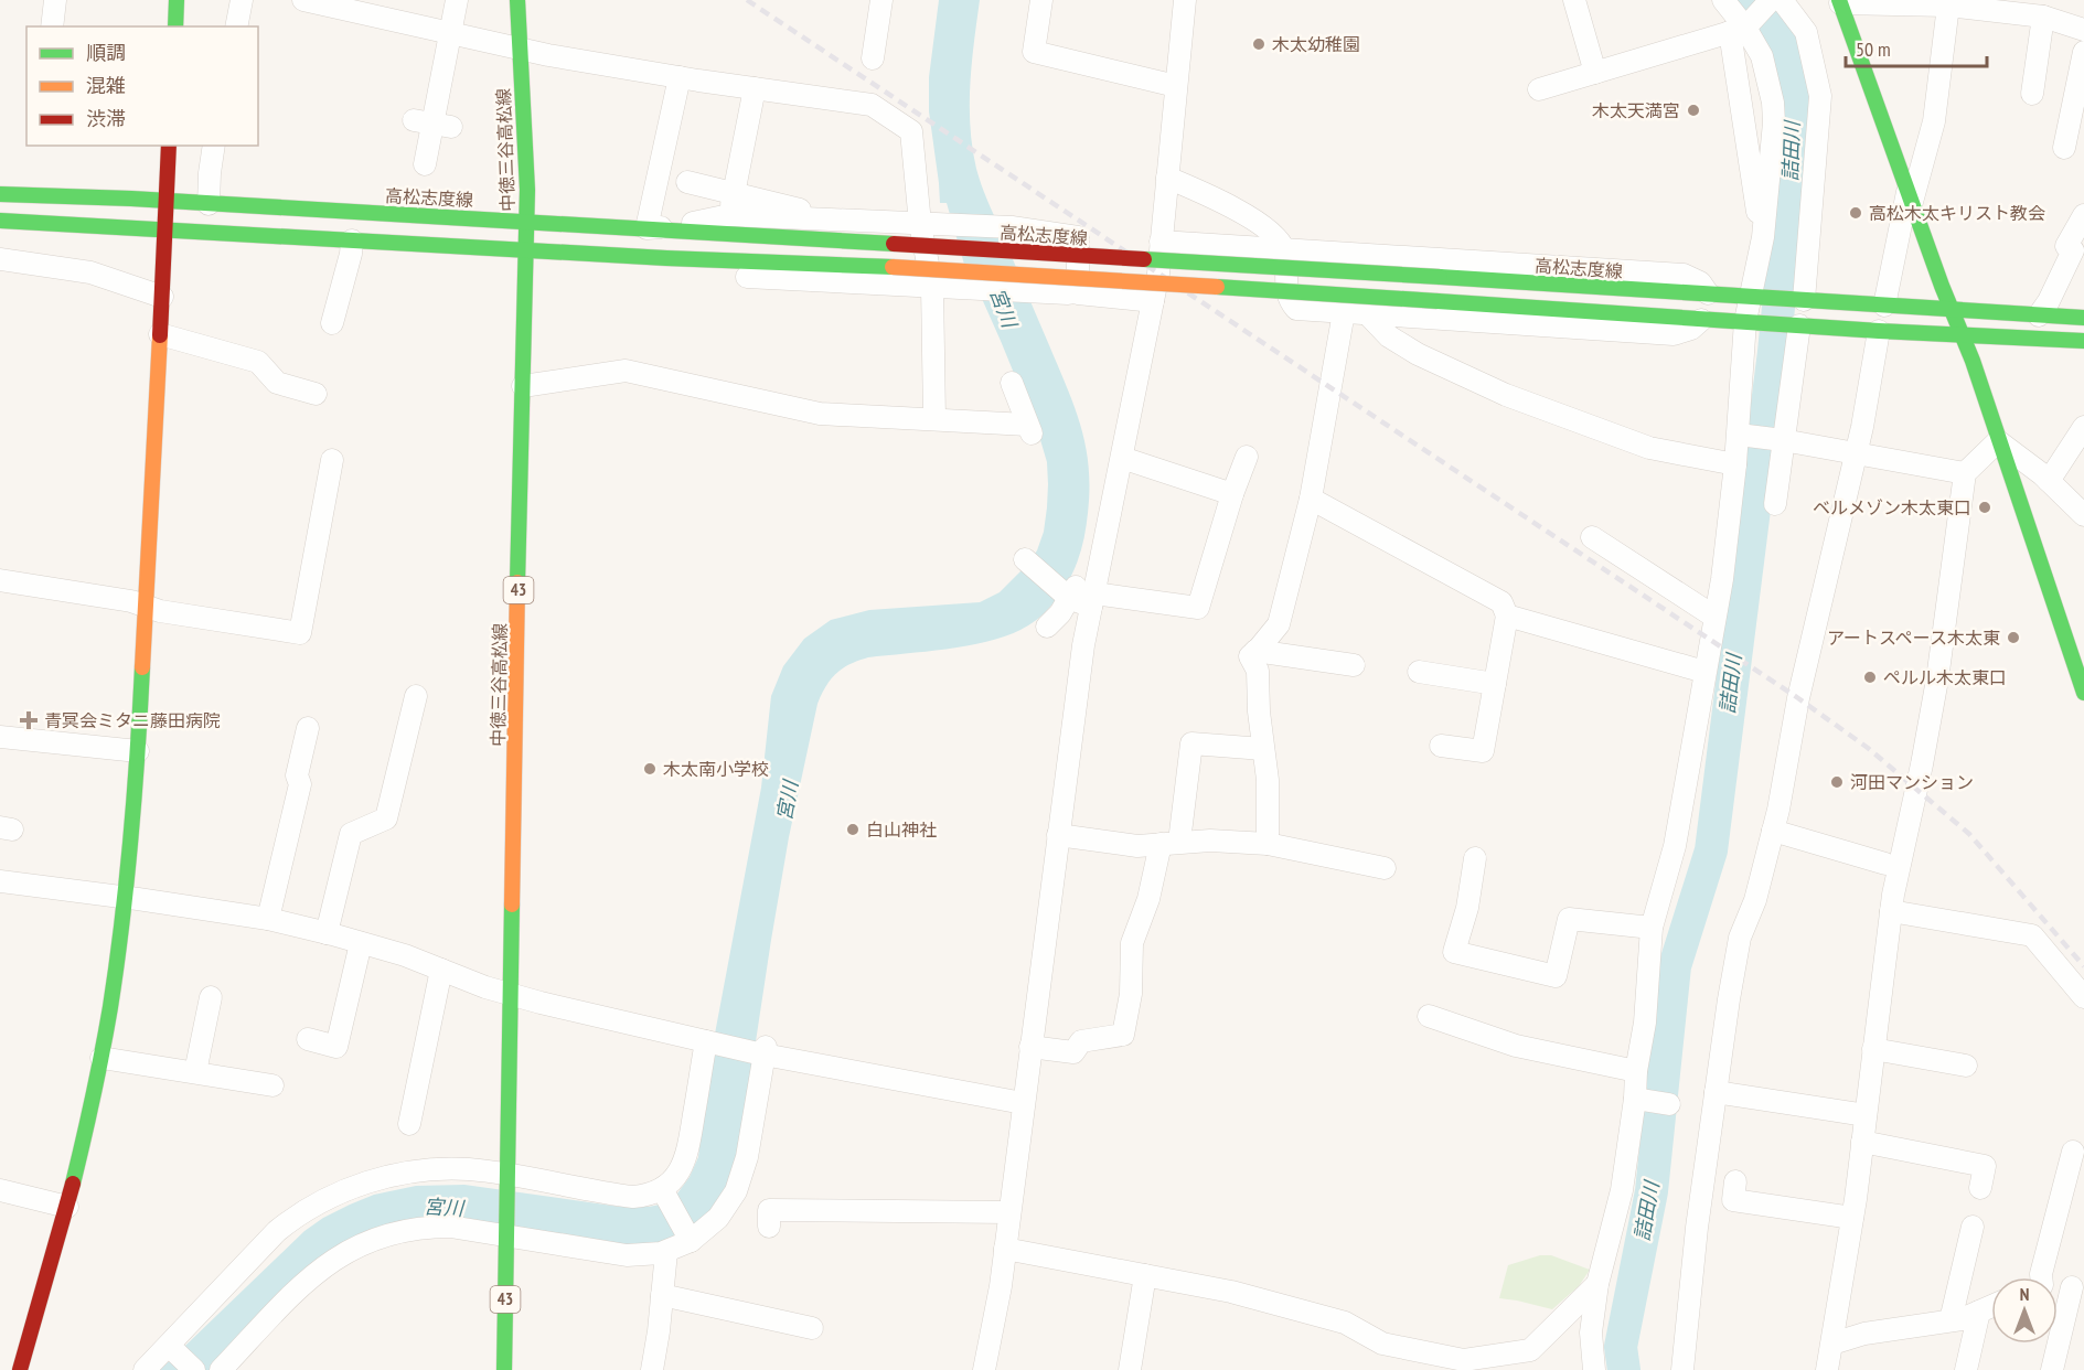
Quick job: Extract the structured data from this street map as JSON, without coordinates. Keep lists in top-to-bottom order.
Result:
{
  "streets": {
    "main road": ["中徳三谷高松線", "高松志度線", "43"]
  },
  "crossings": [
    ["中徳三谷高松線", "高松志度線"]
  ],
  "water": ["詰田川", "宮川"],
  "places": {
    "other": [
      "木太幼稚園",
      "木太天満宮",
      "高松木太キリスト教会",
      "ベルメゾン木太東口",
      "アートスペース木太東",
      "ペルル木太東口",
      "木太南小学校",
      "河田マンション",
      "白山神社"
    ],
    "health": ["青冥会ミタニ藤田病院"]
  },
  "legend": ["順調", "混雑", "渋滞"],
  "scale_bar": "50 m",
  "north": "top"
}
